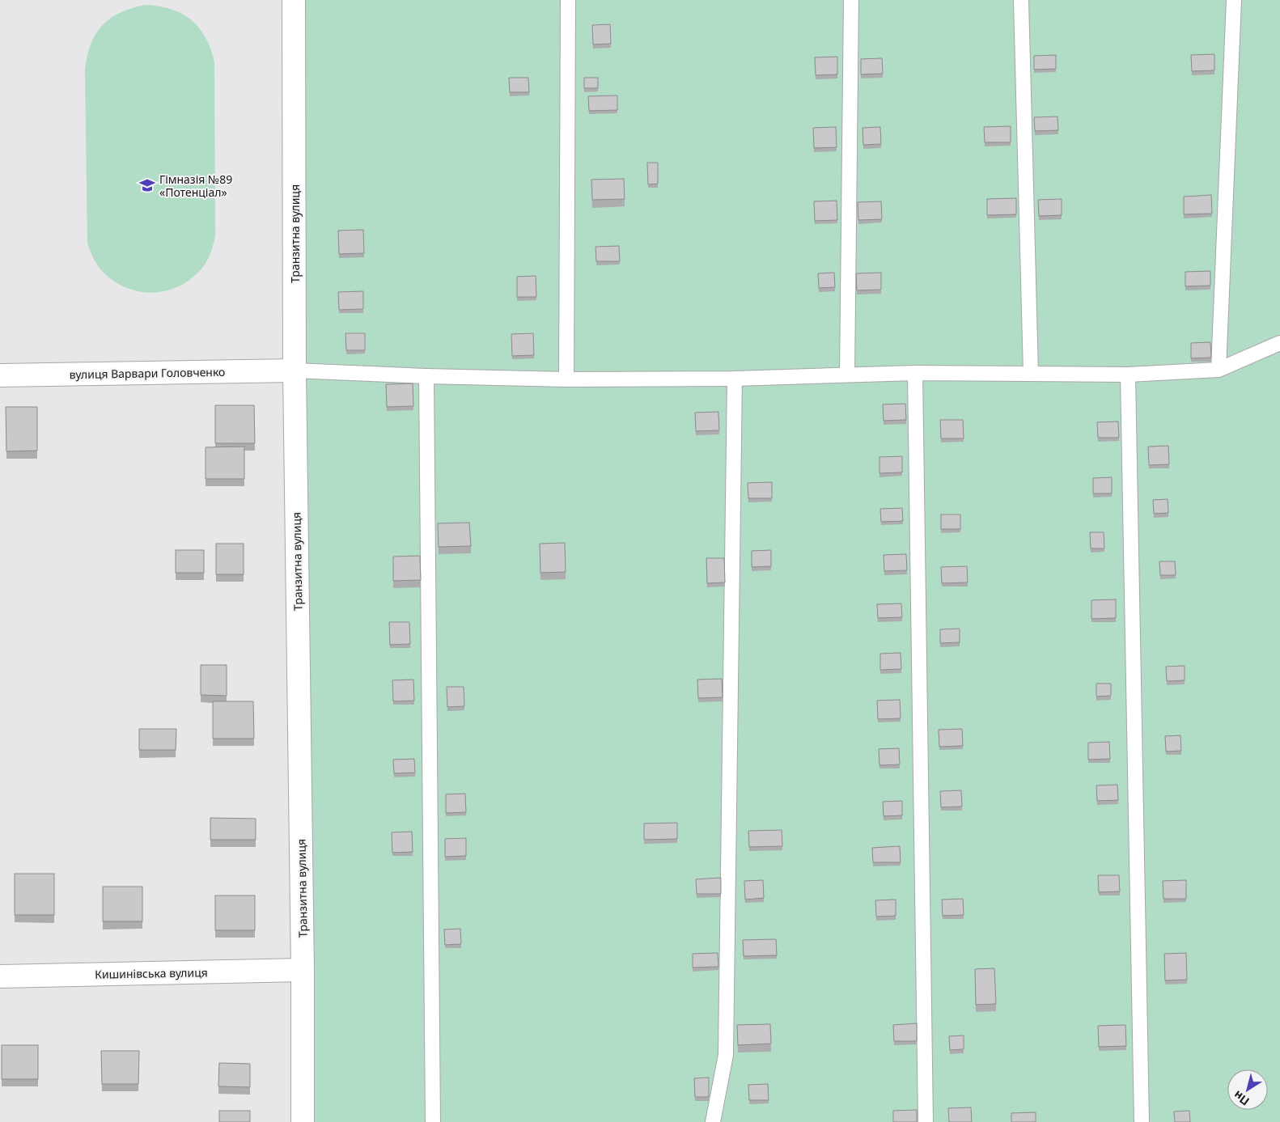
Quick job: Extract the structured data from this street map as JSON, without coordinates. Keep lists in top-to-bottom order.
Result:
{
  "streets": {
    "street": ["Транзитна вулиця", "вулиця Варвари Головченко", "Кишинівська вулиця"]
  },
  "crossings": [
    ["Транзитна вулиця", "вулиця Варвари Головченко"],
    ["Транзитна вулиця", "Кишинівська вулиця"]
  ],
  "places": {
    "school or university": ["Гімназія №89 «Потенціал»"]
  },
  "north": "bottom left"
}
